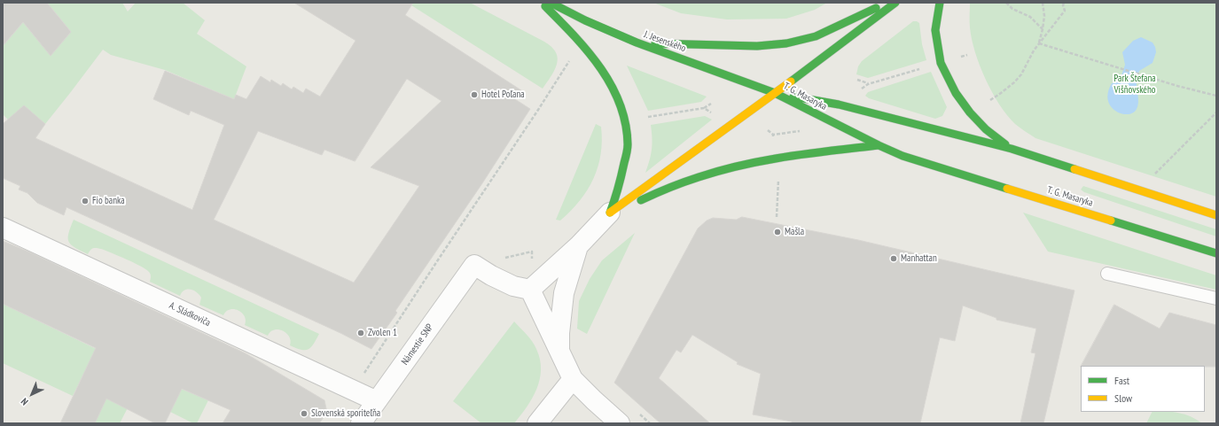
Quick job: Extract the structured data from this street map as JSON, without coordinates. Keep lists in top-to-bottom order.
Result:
{
  "streets": {
    "street": [
      "J. Jesenského",
      "T. G. Masaryka",
      "A. Sládkoviča",
      "Námestie SNP"
    ]
  },
  "crossings": [
    ["J. Jesenského", "T. G. Masaryka"],
    ["A. Sládkoviča", "Námestie SNP"]
  ],
  "parks": ["Park Štefana Višňovského"],
  "places": [
    "Hotel Poľana",
    "Fio banka",
    "Mašla",
    "Manhattan",
    "Zvolen 1",
    "Slovenská sporiteľňa"
  ],
  "legend": ["Fast", "Slow"],
  "north": "bottom left"
}
